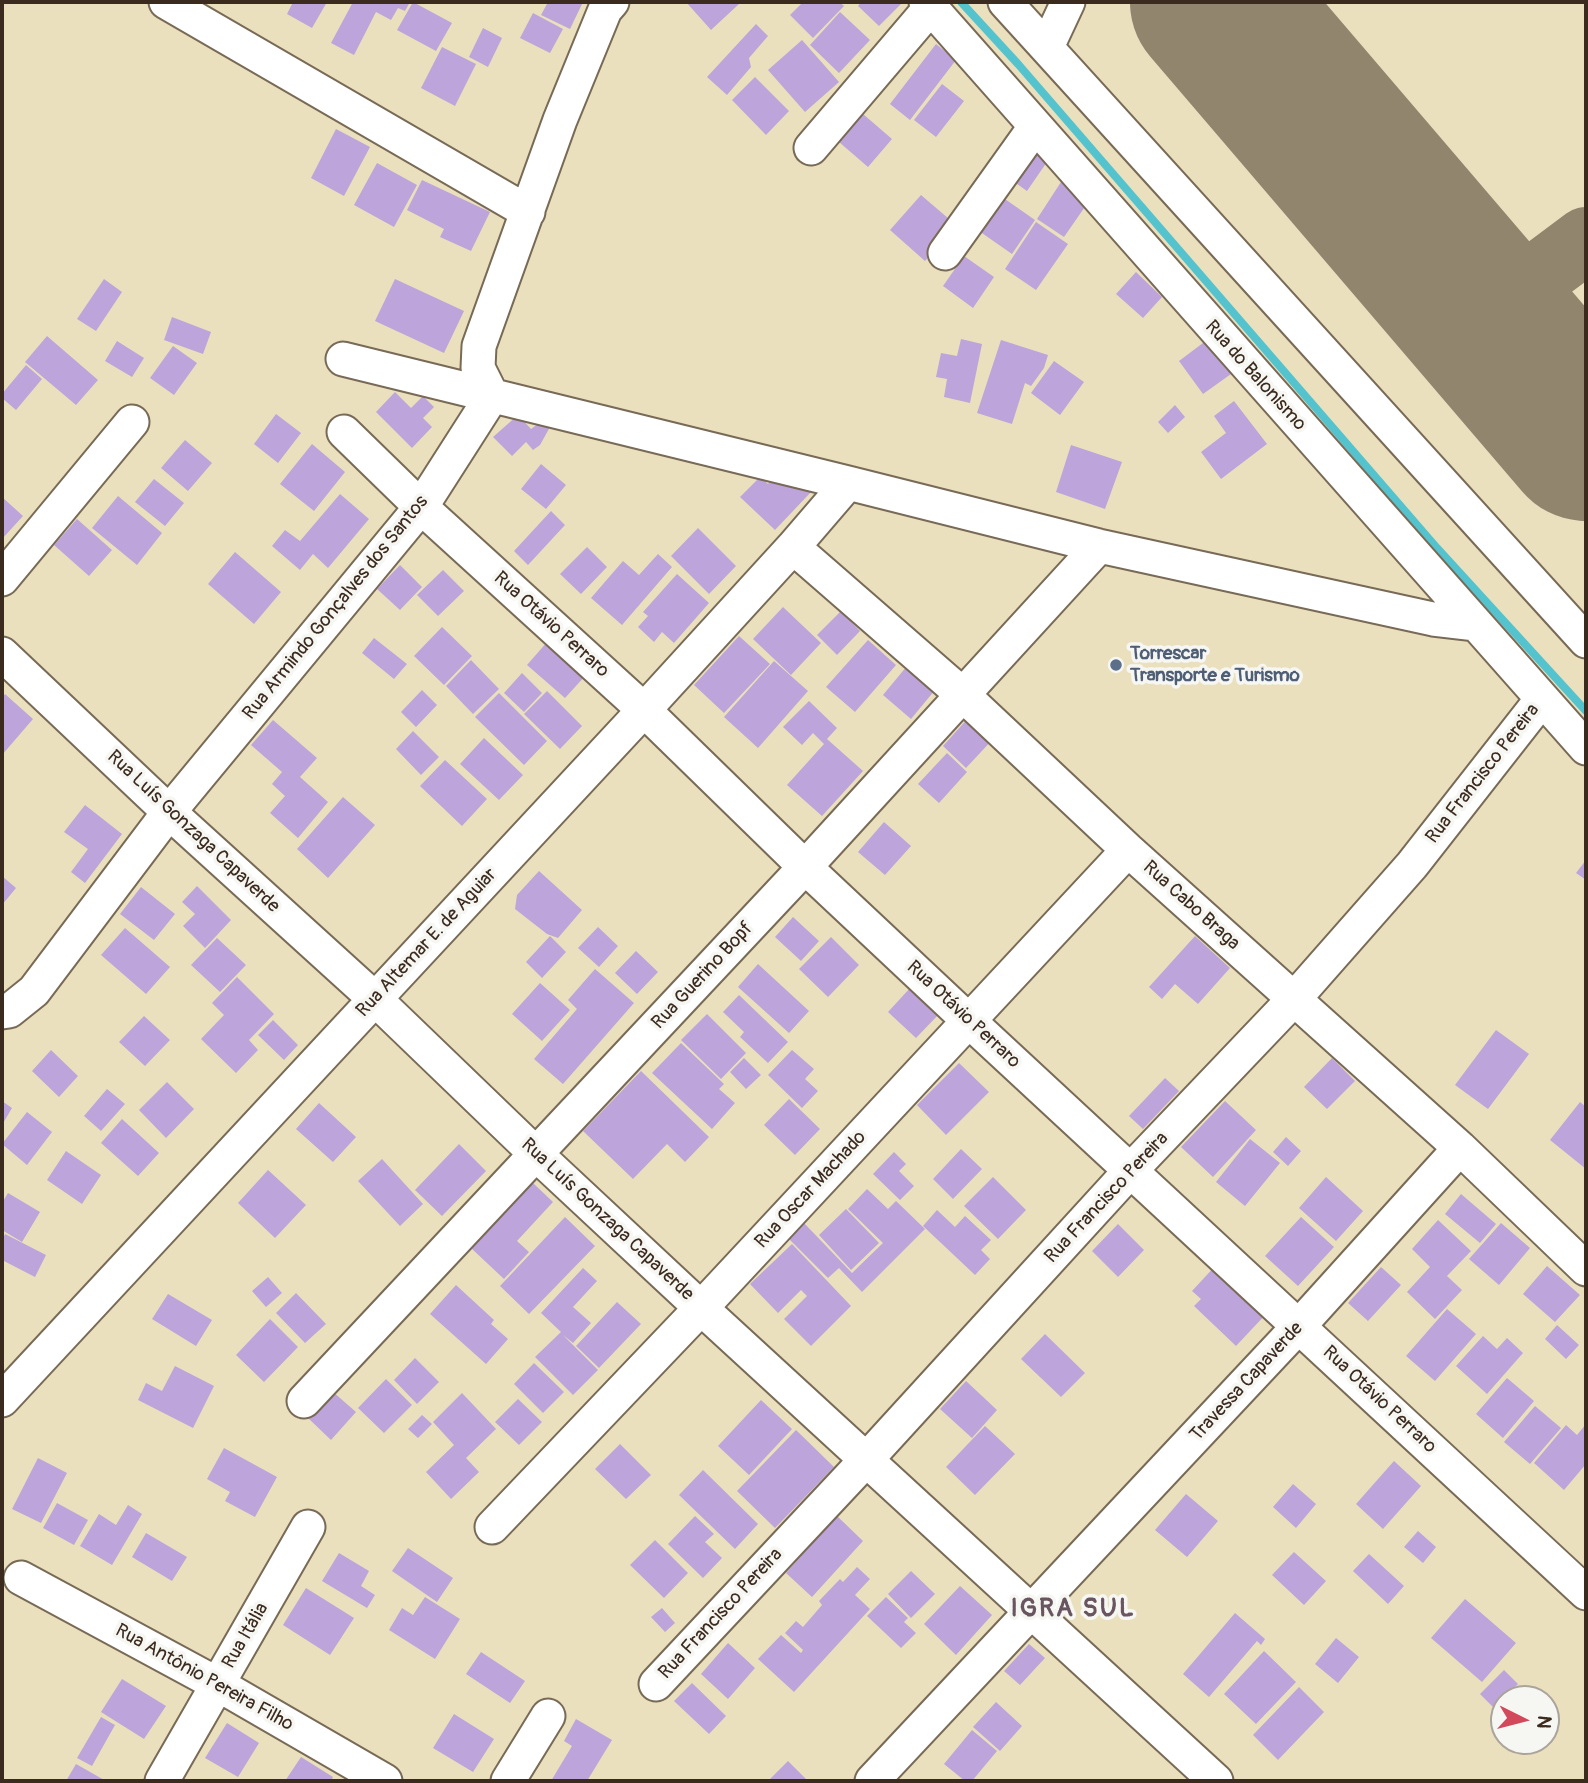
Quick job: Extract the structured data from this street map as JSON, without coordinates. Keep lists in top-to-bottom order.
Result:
{
  "streets": {
    "street": [
      "Rua do Balonismo",
      "Rua Armindo Gonçalves dos Santos",
      "Rua Otávio Perraro",
      "Rua Francisco Pereira",
      "Rua Luís Gonzaga Capaverde",
      "Rua Cabo Braga",
      "Rua Altemar E. de Aguiar",
      "Rua Guerino Bopf",
      "Rua Oscar Machado",
      "Travessa Capaverde",
      "Rua Itália",
      "Rua Antônio Pereira Filho"
    ]
  },
  "crossings": [
    ["Rua do Balonismo", "Rua Francisco Pereira"],
    ["Rua Armindo Gonçalves dos Santos", "Rua Otávio Perraro"],
    ["Rua Armindo Gonçalves dos Santos", "Rua Luís Gonzaga Capaverde"],
    ["Rua Otávio Perraro", "Rua Francisco Pereira"],
    ["Rua Otávio Perraro", "Rua Altemar E. de Aguiar"],
    ["Rua Otávio Perraro", "Rua Guerino Bopf"],
    ["Rua Otávio Perraro", "Rua Oscar Machado"],
    ["Rua Otávio Perraro", "Travessa Capaverde"],
    ["Rua Francisco Pereira", "Rua Luís Gonzaga Capaverde"],
    ["Rua Francisco Pereira", "Rua Cabo Braga"],
    ["Rua Luís Gonzaga Capaverde", "Rua Altemar E. de Aguiar"],
    ["Rua Luís Gonzaga Capaverde", "Rua Guerino Bopf"],
    ["Rua Luís Gonzaga Capaverde", "Rua Oscar Machado"],
    ["Rua Luís Gonzaga Capaverde", "Travessa Capaverde"],
    ["Rua Cabo Braga", "Rua Altemar E. de Aguiar"],
    ["Rua Cabo Braga", "Rua Guerino Bopf"],
    ["Rua Cabo Braga", "Rua Oscar Machado"],
    ["Rua Cabo Braga", "Travessa Capaverde"],
    ["Rua Itália", "Rua Antônio Pereira Filho"]
  ],
  "districts": ["IGRA SUL"],
  "places": ["Torrescar Transporte e Turismo"],
  "north": "right"
}
